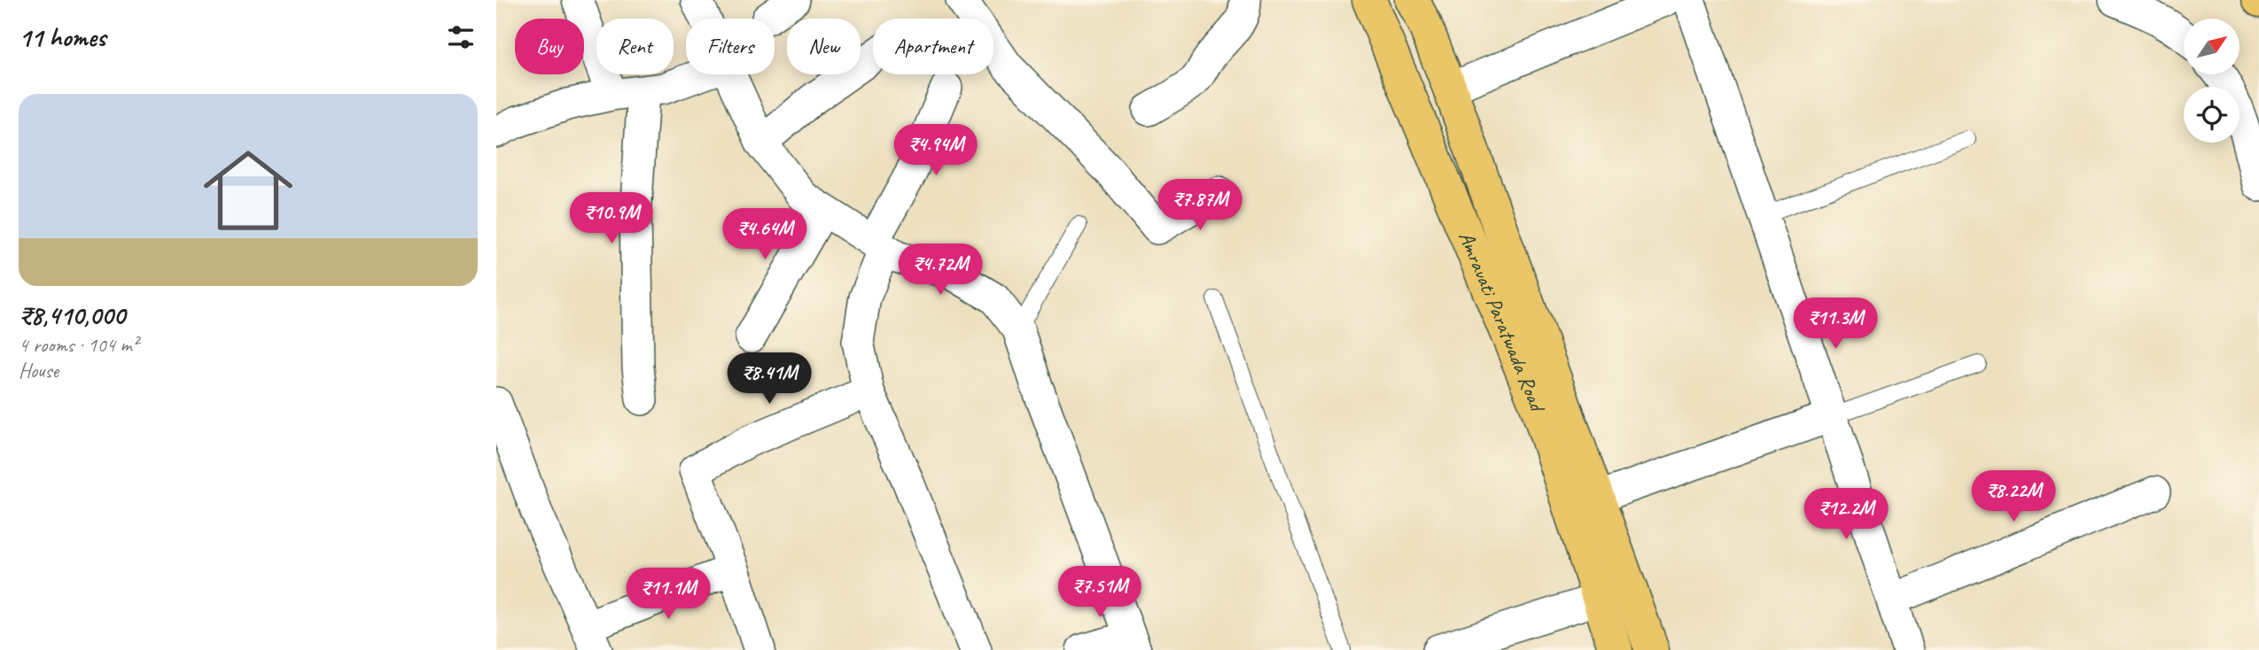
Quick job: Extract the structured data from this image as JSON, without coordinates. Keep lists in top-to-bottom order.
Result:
{
  "streets": {
    "main road": ["Amravati Paratwada Road"]
  },
  "north": "top right",
  "page": {
    "heading": "11 homes",
    "chip": [
      "Buy",
      "Rent",
      "Filters",
      "New",
      "Apartment"
    ],
    "list": [
      {
        "name": "₹8,410,000",
        "note": "4 rooms · 104 m² · House"
      }
    ],
    "price": [
      "₹4.94M",
      "₹7.87M",
      "₹10.9M",
      "₹4.64M",
      "₹4.72M",
      "₹11.3M",
      "₹8.41M",
      "₹8.22M",
      "₹12.2M",
      "₹7.51M",
      "₹11.1M"
    ]
  }
}
